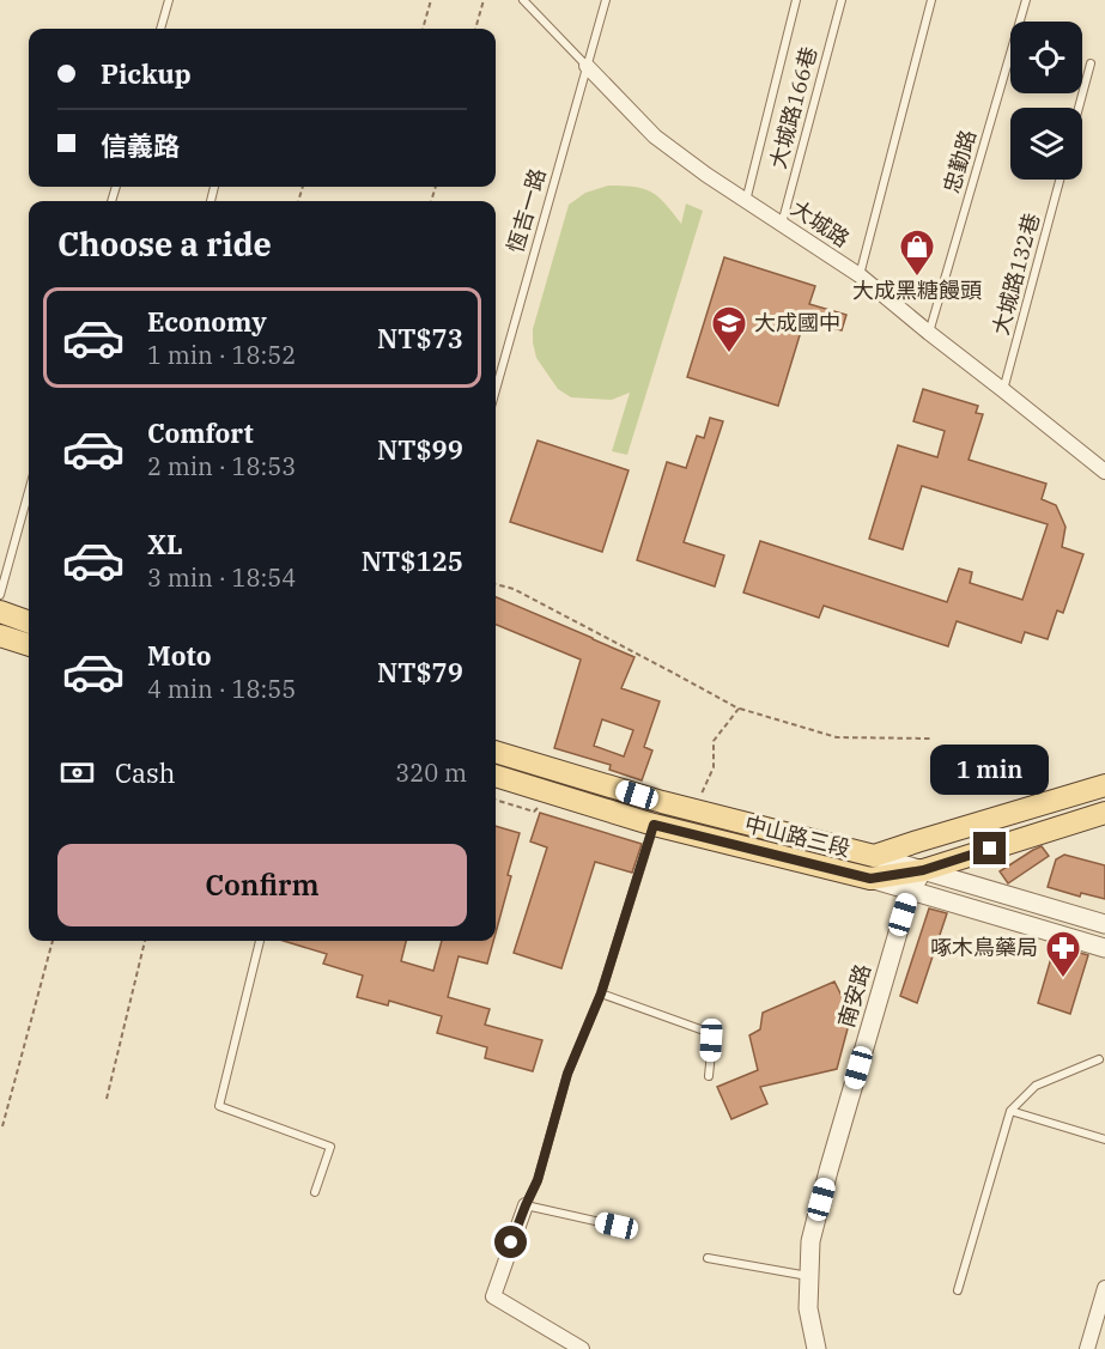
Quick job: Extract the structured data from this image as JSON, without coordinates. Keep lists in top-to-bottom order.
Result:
{
  "streets": {
    "main road": ["中山路三段"],
    "street": ["大城路", "南安路"],
    "lane": [
      "大城路166巷",
      "忠勤路",
      "恆吉一路",
      "大城路132巷"
    ]
  },
  "crossings": [
    ["大城路166巷", "大城路"],
    ["忠勤路", "大城路"],
    ["恆吉一路", "大城路"],
    ["大城路", "大城路132巷"],
    ["中山路三段", "南安路"]
  ],
  "places": {
    "shop": ["大成黑糖饅頭"],
    "school or university": ["大成國中"],
    "pharmacy": ["啄木鳥藥局"]
  },
  "page": {
    "banner": ["Pickup", "信義路"],
    "heading": "Choose a ride",
    "list": [
      {
        "name": "Economy",
        "note": "1 min · 18:52",
        "value": "NT$73"
      },
      {
        "name": "Comfort",
        "note": "2 min · 18:53",
        "value": "NT$99"
      },
      {
        "name": "XL",
        "note": "3 min · 18:54",
        "value": "NT$125"
      },
      {
        "name": "Moto",
        "note": "4 min · 18:55",
        "value": "NT$79"
      }
    ],
    "pay": ["Cash", "320 m"],
    "bubble": "1 min",
    "buttons": "Confirm"
  }
}
